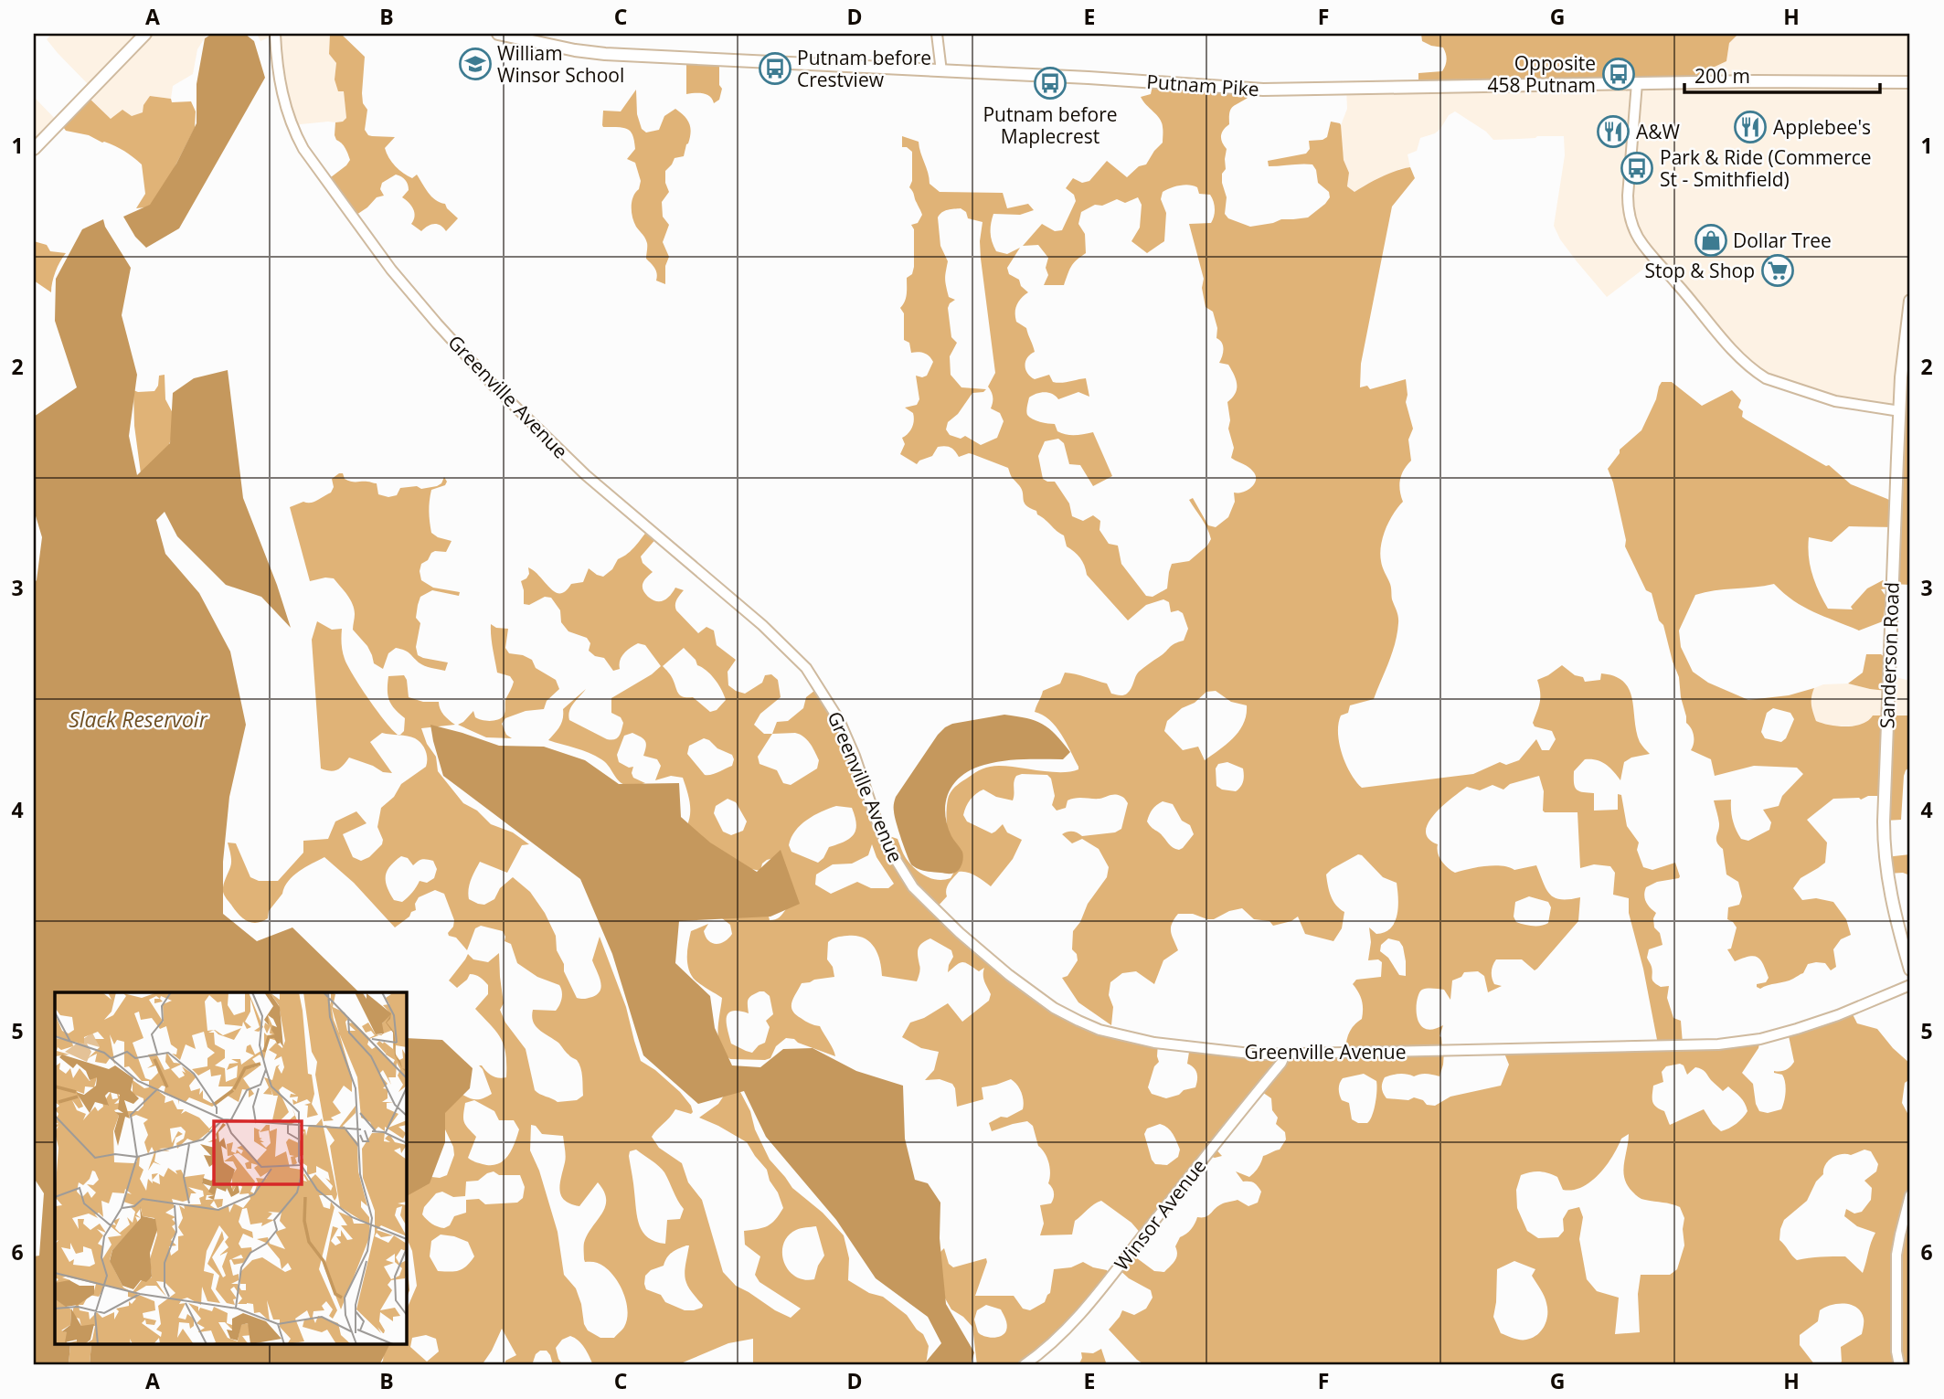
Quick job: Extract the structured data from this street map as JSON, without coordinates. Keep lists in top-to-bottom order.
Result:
{
  "streets": {
    "main road": [
      "Putnam Pike",
      "Greenville Avenue",
      "Sanderson Road",
      "Winsor Avenue"
    ]
  },
  "crossings": [
    ["Greenville Avenue", "Winsor Avenue"]
  ],
  "water": ["Slack Reservoir"],
  "places": {
    "school or university": ["William Winsor School"],
    "bus stop": [
      "Putnam before Crestview",
      "Opposite 458 Putnam",
      "Putnam before Maplecrest",
      "Park & Ride (Commerce St - Smithfield)"
    ],
    "restaurant": ["Applebee's", "A&W"],
    "shop": ["Dollar Tree"],
    "supermarket": ["Stop & Shop"]
  },
  "scale_bar": "200 m",
  "grid": {
    "columns": [
      "A",
      "B",
      "C",
      "D",
      "E",
      "F",
      "G",
      "H"
    ],
    "rows": [
      "1",
      "2",
      "3",
      "4",
      "5",
      "6"
    ]
  }
}
